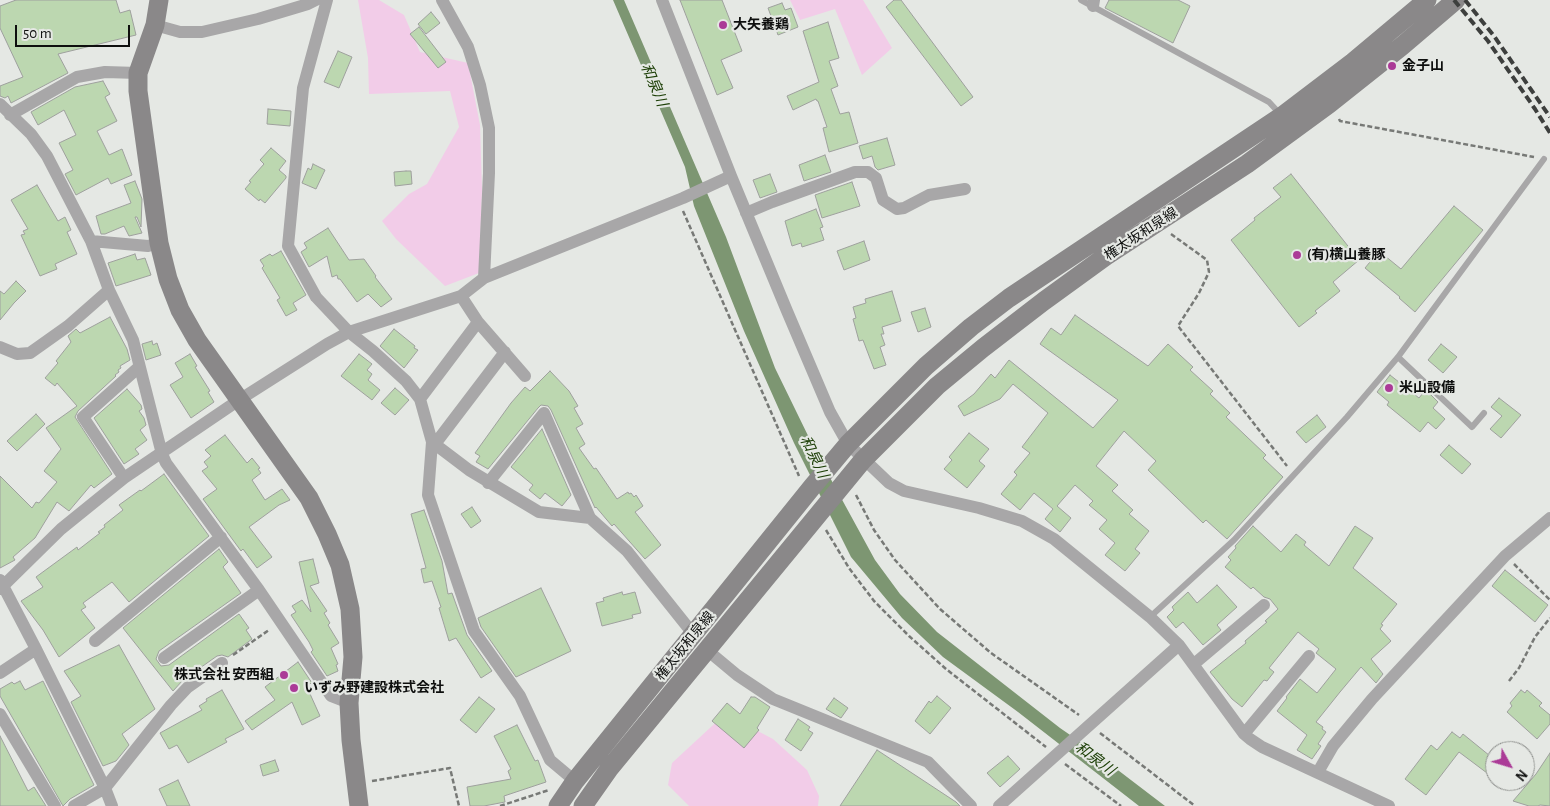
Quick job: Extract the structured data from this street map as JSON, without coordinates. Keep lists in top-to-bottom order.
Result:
{
  "streets": {
    "street": ["権太坂和泉線"]
  },
  "water": ["和泉川"],
  "places": [
    "大矢養鶏",
    "金子山",
    "(有)横山養豚",
    "米山設備",
    "株式会社 安西組",
    "いずみ野建設株式会社"
  ],
  "scale_bar": "50 m",
  "north": "bottom right"
}
